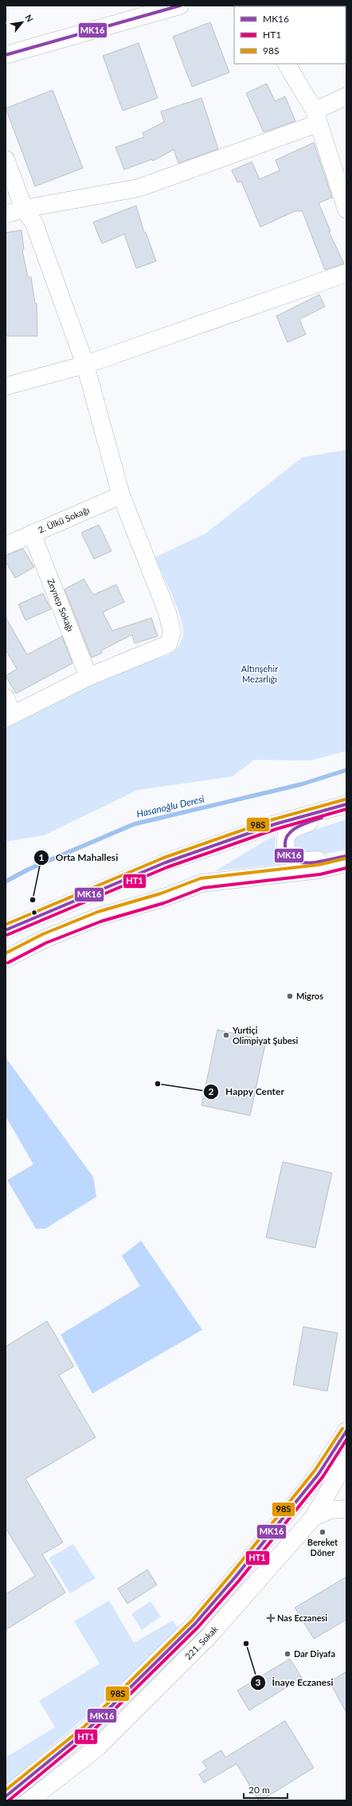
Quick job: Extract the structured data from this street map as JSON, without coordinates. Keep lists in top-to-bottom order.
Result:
{
  "streets": {
    "street": ["2. Ülkü Sokağı", "Zeynep Sokağı", "221. Sokak"]
  },
  "crossings": [
    ["2. Ülkü Sokağı", "Zeynep Sokağı"]
  ],
  "water": ["Hasanoğlu Deresi"],
  "parks": ["Altınşehir Mezarlığı"],
  "places": {
    "other": [
      "Orta Mahallesi",
      "Migros",
      "Yurtiçi Olimpiyat Şubesi",
      "Happy Center",
      "Bereket Döner",
      "İnaye Eczanesi",
      "Dar Diyafa"
    ],
    "health": ["Nas Eczanesi"]
  },
  "lines": ["transit line MK16", "transit line 98S", "transit line HT1"],
  "legend": ["MK16", "HT1", "98S"],
  "scale_bar": "20 m",
  "north": "top right"
}
